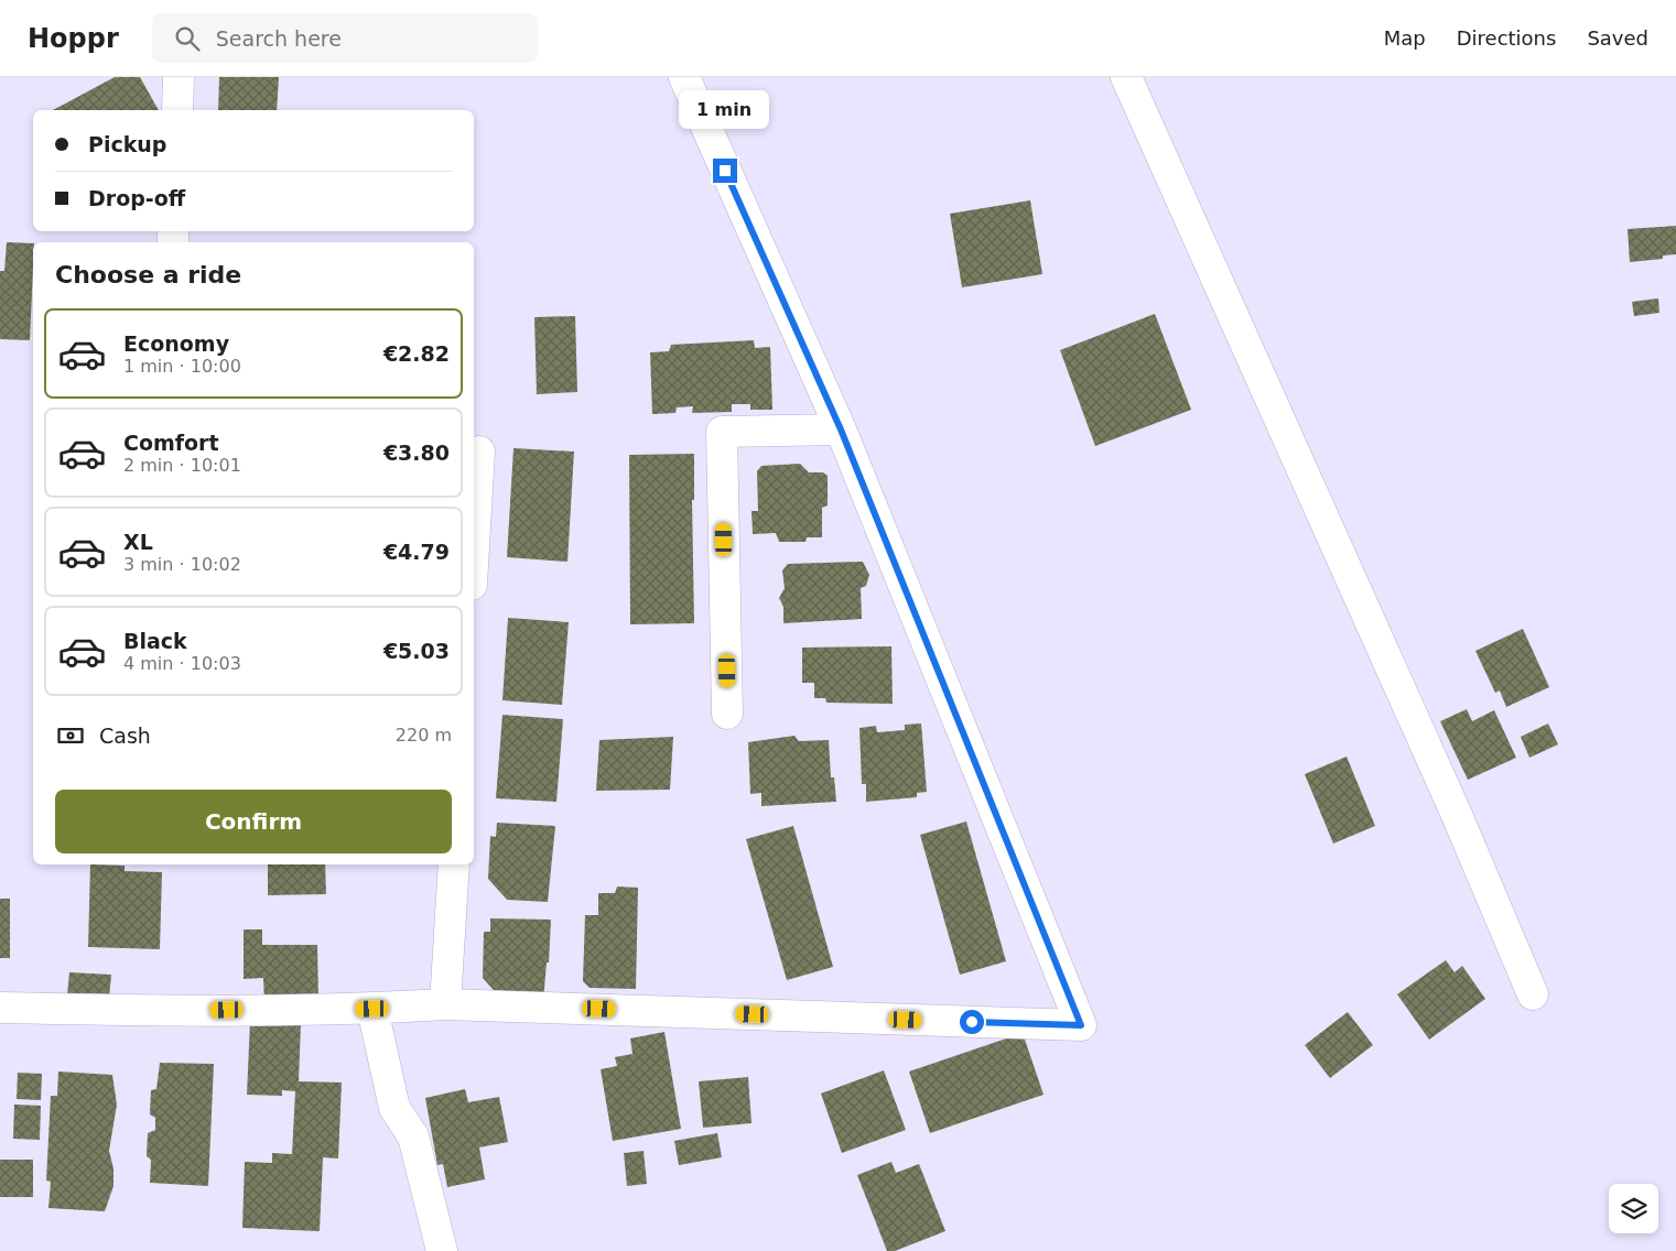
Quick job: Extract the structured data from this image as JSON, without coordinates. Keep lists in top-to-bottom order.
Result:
{
  "page": {
    "header": "Hoppr",
    "search": "Search here",
    "nav": ["Map", "Directions", "Saved"],
    "bubble": "1 min",
    "banner": ["Pickup", "Drop-off"],
    "heading": "Choose a ride",
    "list": [
      {
        "name": "Economy",
        "note": "1 min · 10:00",
        "value": "€2.82"
      },
      {
        "name": "Comfort",
        "note": "2 min · 10:01",
        "value": "€3.80"
      },
      {
        "name": "XL",
        "note": "3 min · 10:02",
        "value": "€4.79"
      },
      {
        "name": "Black",
        "note": "4 min · 10:03",
        "value": "€5.03"
      }
    ],
    "pay": ["Cash", "220 m"],
    "buttons": "Confirm"
  }
}
